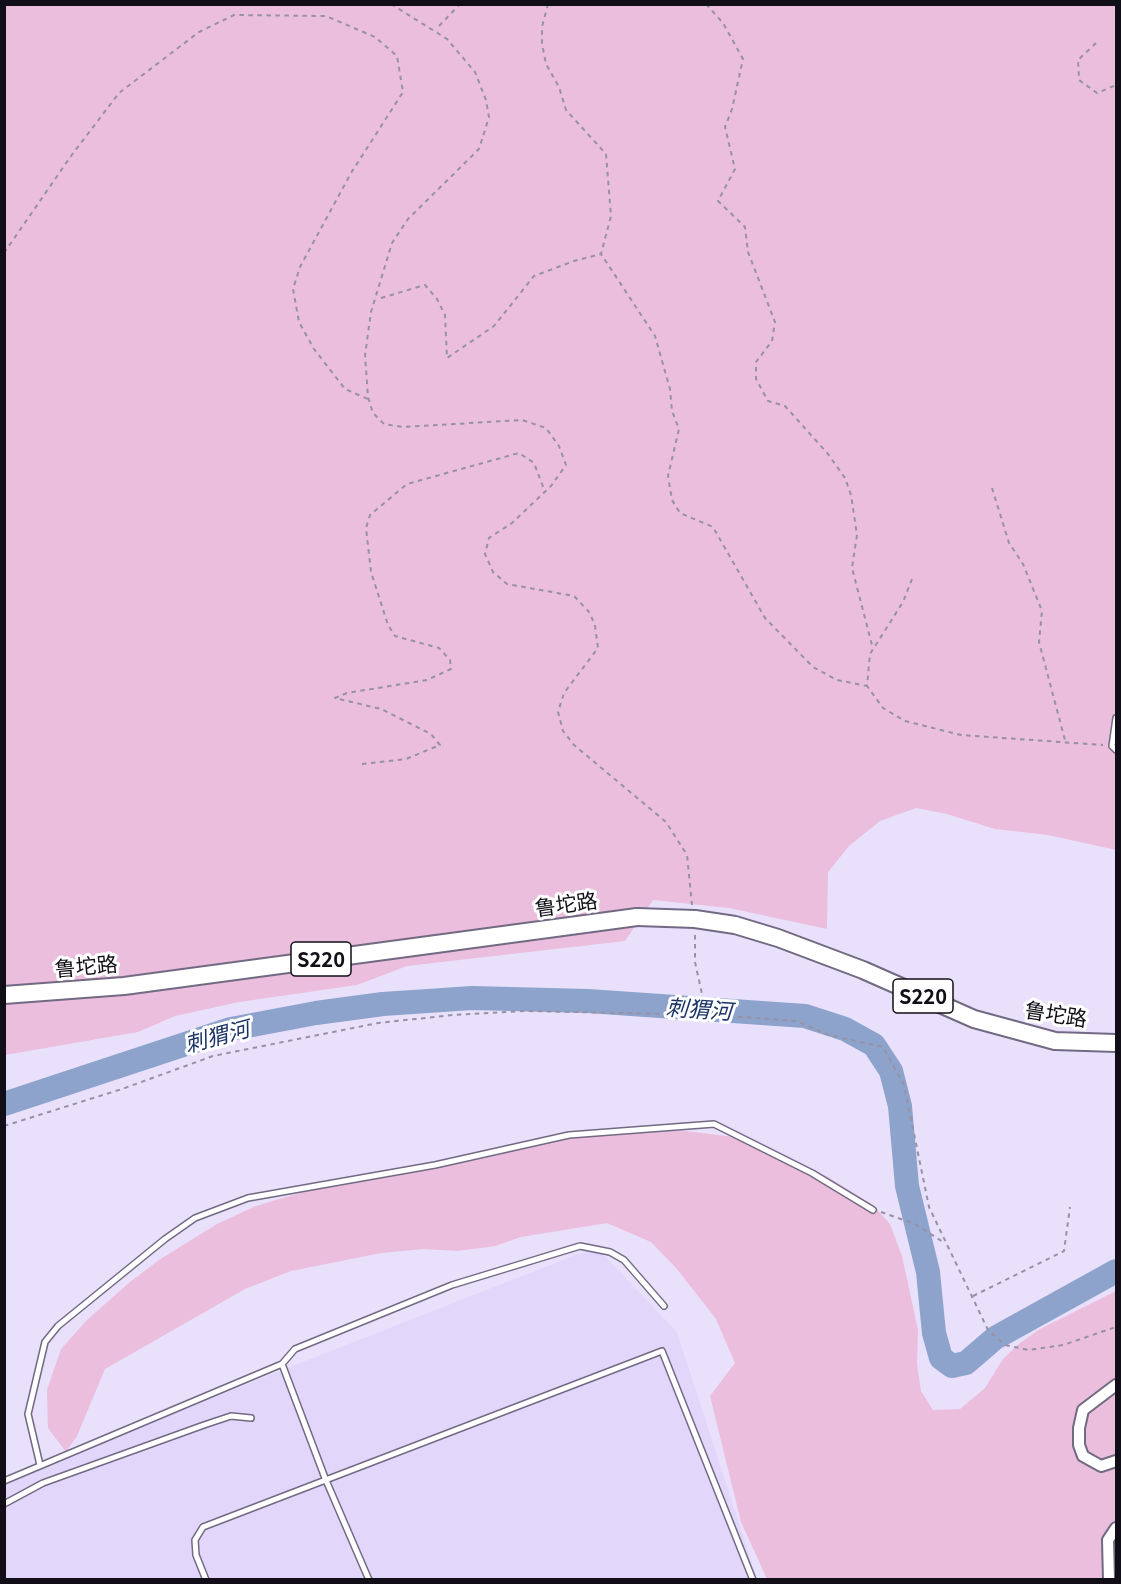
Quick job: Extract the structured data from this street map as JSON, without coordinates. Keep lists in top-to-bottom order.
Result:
{
  "streets": {
    "main road": ["鲁坨路", "S220"]
  },
  "water": ["刺猬河"]
}
